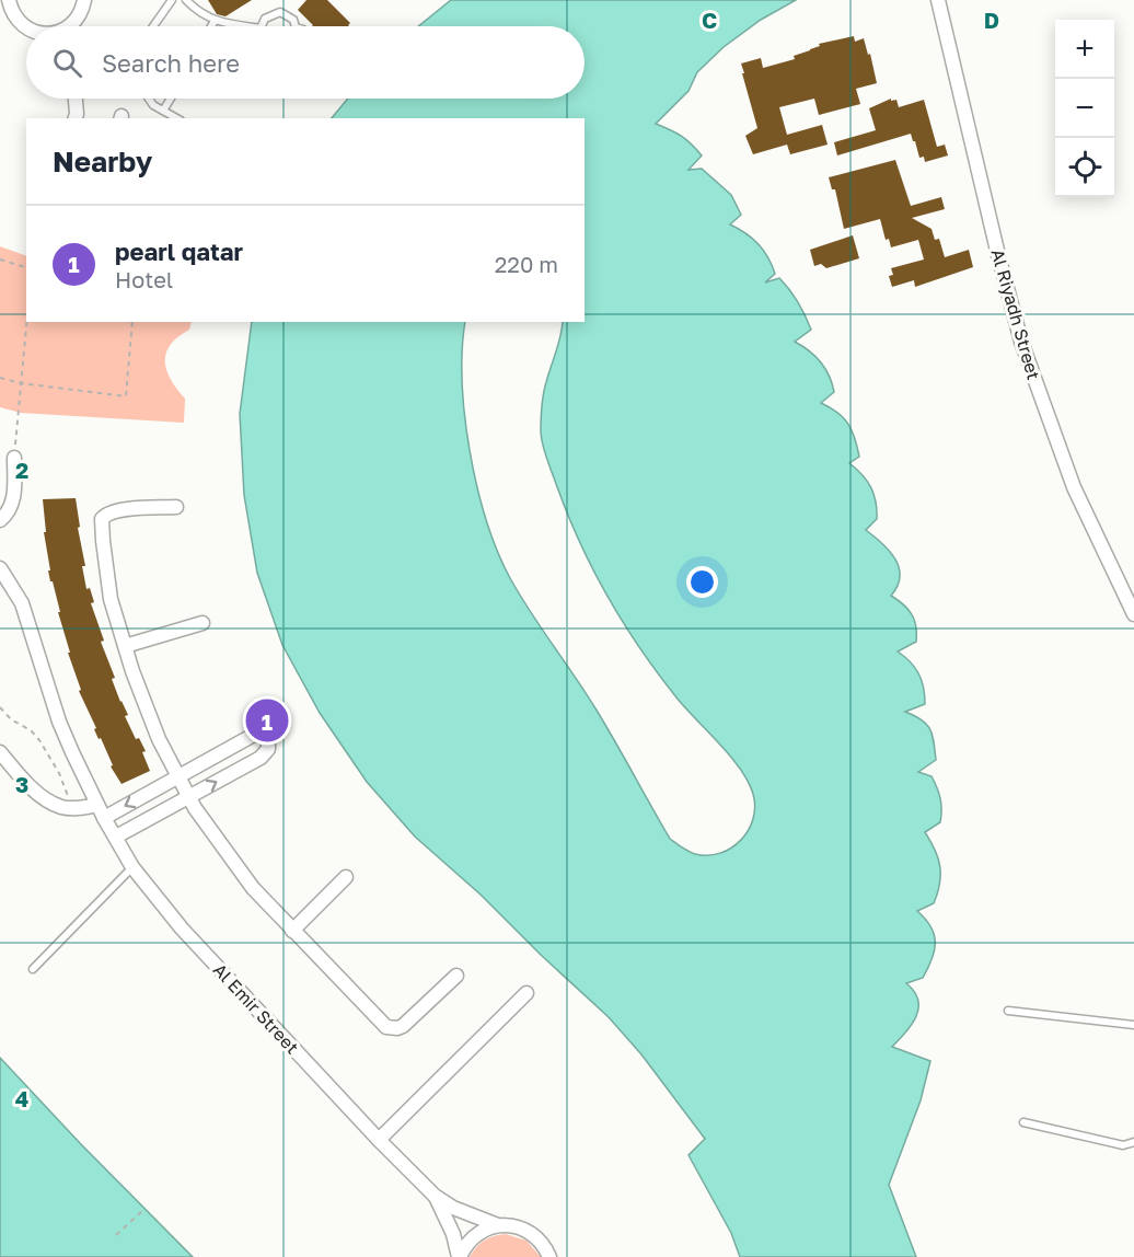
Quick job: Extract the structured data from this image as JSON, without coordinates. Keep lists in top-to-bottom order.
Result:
{
  "streets": {
    "street": ["Al Riyadh Street", "Al Emir Street"]
  },
  "page": {
    "map_buttons": ["+", "−"],
    "search": "Search here",
    "heading": "Nearby",
    "list": [
      {
        "mark": "1",
        "name": "pearl qatar",
        "note": "Hotel",
        "value": "220 m"
      }
    ],
    "pins": "1"
  },
  "grid": {
    "columns": ["C", "D"],
    "rows": ["2", "3", "4"]
  }
}
